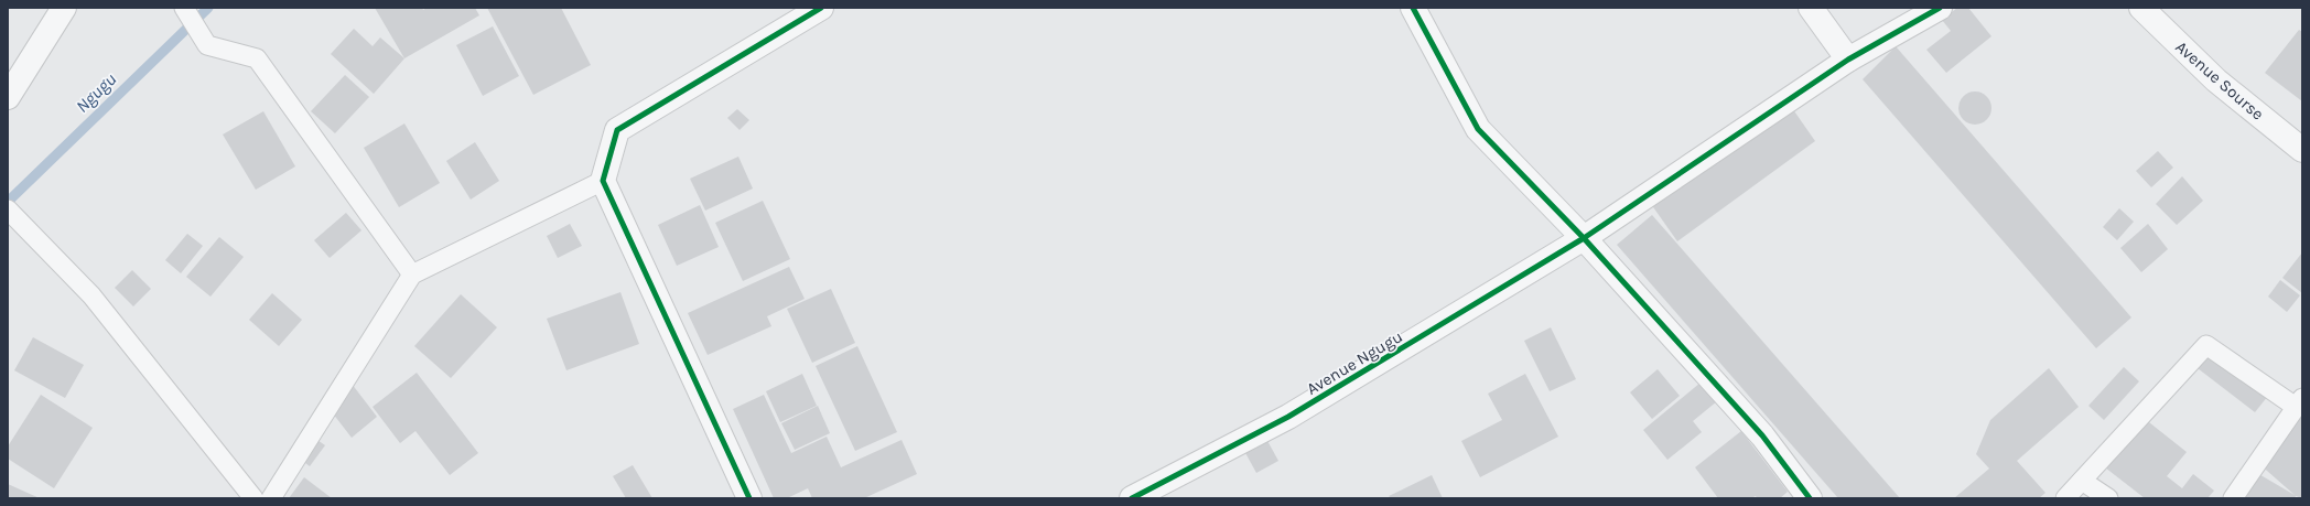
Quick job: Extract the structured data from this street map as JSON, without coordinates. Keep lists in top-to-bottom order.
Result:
{
  "streets": {
    "street": ["Avenue Sourse", "Avenue Ngugu"]
  },
  "water": ["Ngugu"]
}
